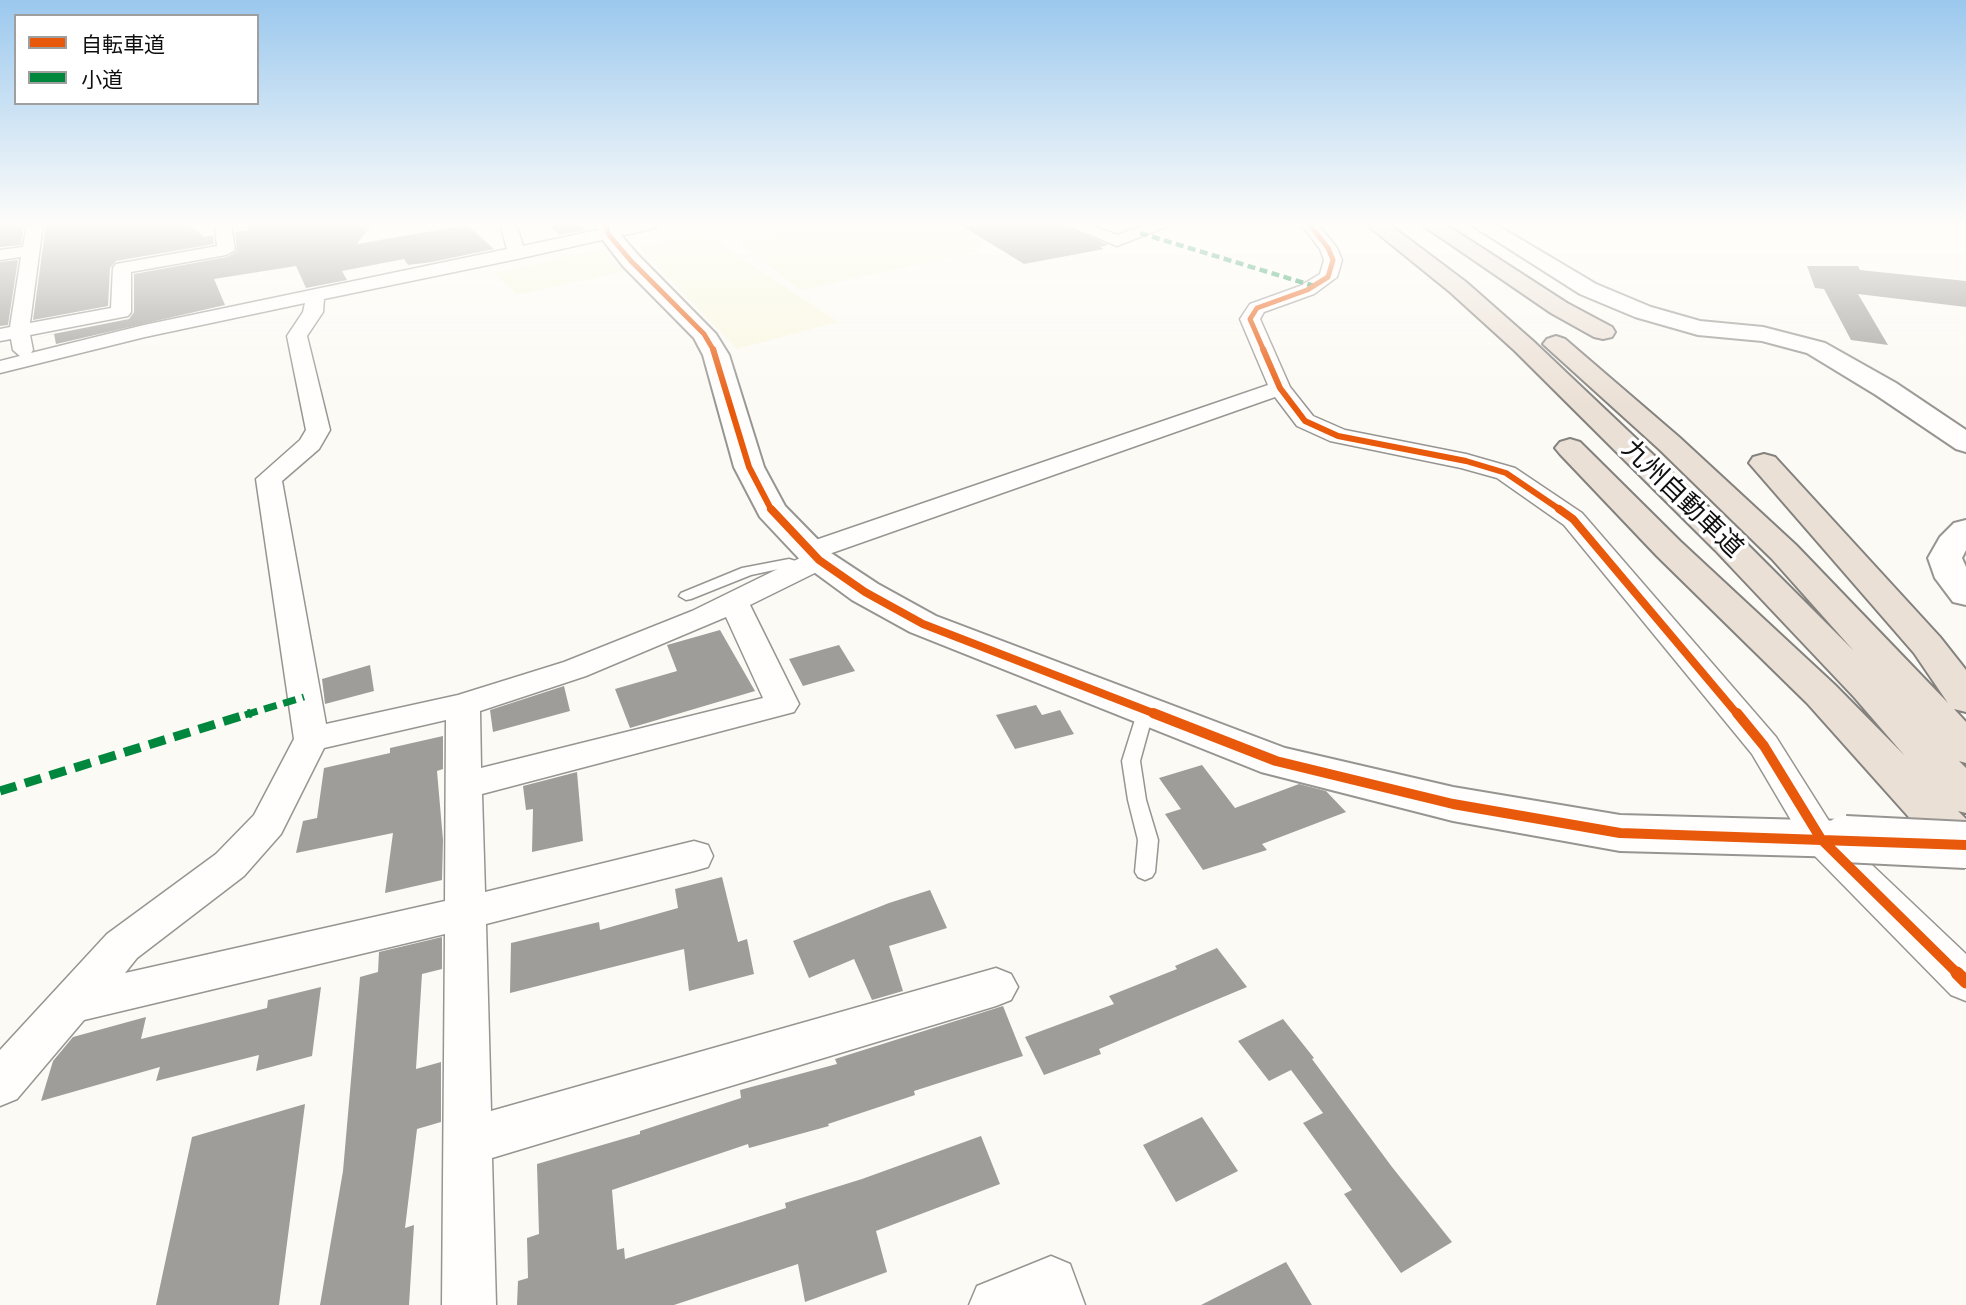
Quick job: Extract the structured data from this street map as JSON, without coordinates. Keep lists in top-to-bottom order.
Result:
{
  "streets": {
    "highway": ["九州自動車道"]
  },
  "legend": ["自転車道", "小道"]
}
